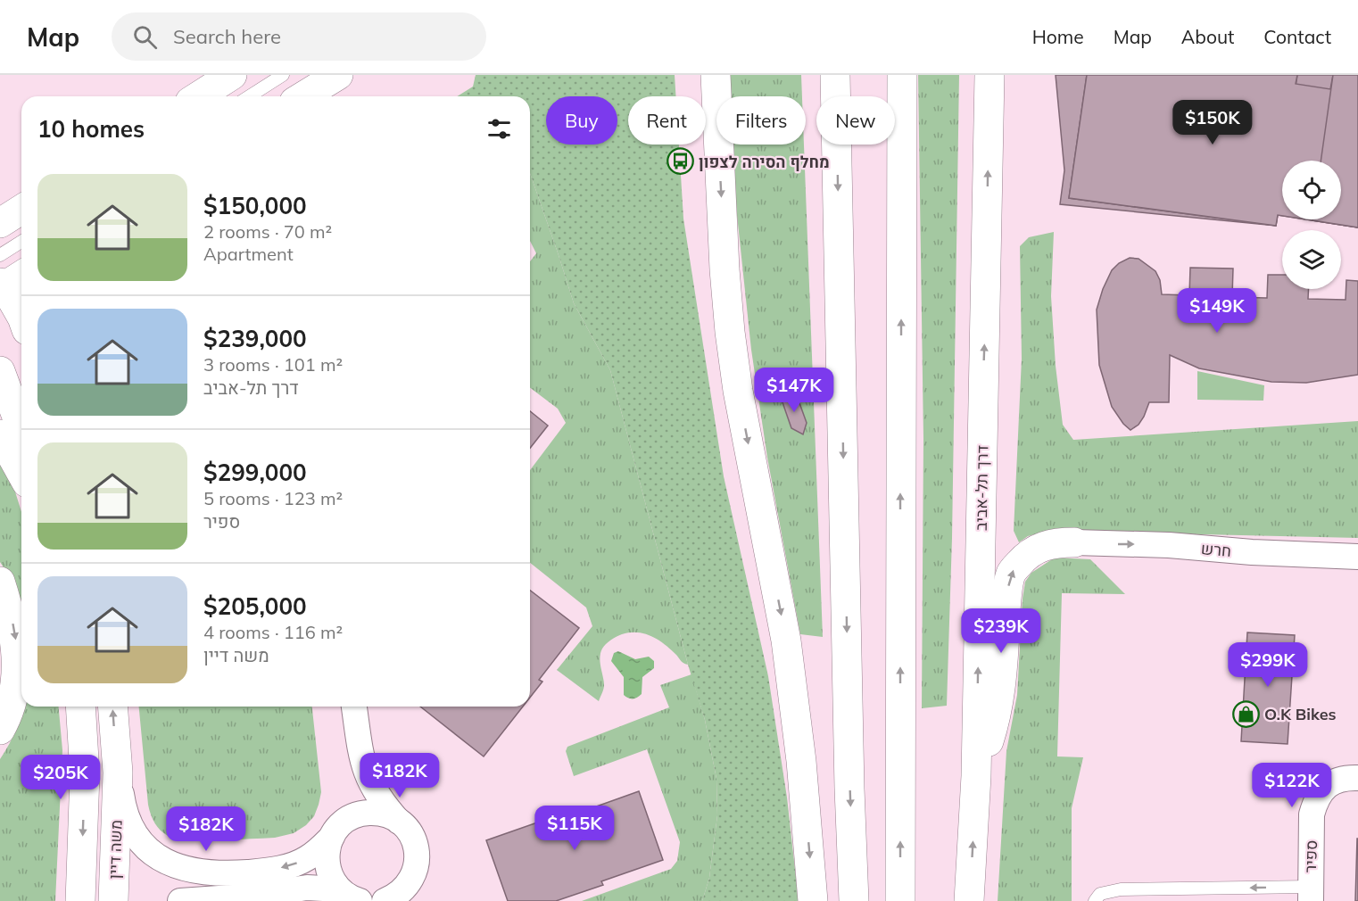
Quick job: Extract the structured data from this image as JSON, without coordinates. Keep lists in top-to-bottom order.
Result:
{
  "streets": {
    "main road": ["דרך תל-אביב", "משה דיין"],
    "street": ["חרש", "ספיר"]
  },
  "one_way": ["חרש"],
  "places": {
    "bus stop": ["מחלף הסירה לצפון"],
    "shop": ["O.K Bikes"]
  },
  "page": {
    "header": "Map",
    "search": "Search here",
    "nav": [
      "Home",
      "Map",
      "About",
      "Contact"
    ],
    "chip": [
      "Buy",
      "Rent",
      "Filters",
      "New"
    ],
    "heading": "10 homes",
    "price": [
      "$150K",
      "$149K",
      "$147K",
      "$239K",
      "$299K",
      "$182K",
      "$205K",
      "$122K",
      "$115K",
      "$182K"
    ],
    "list": [
      {
        "name": "$150,000",
        "note": "2 rooms · 70 m² · Apartment"
      },
      {
        "name": "$239,000",
        "note": "3 rooms · 101 m² · דרך תל-אביב"
      },
      {
        "name": "$299,000",
        "note": "5 rooms · 123 m² · ספיר"
      },
      {
        "name": "$205,000",
        "note": "4 rooms · 116 m² · משה דיין"
      }
    ]
  }
}
